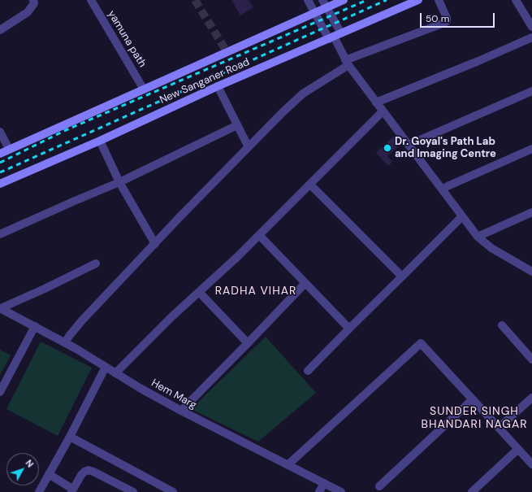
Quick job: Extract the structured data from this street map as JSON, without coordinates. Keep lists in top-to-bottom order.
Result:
{
  "streets": {
    "main road": ["New Sanganer Road"],
    "street": ["yamuna path", "Hem Marg"]
  },
  "crossings": [
    ["yamuna path", "New Sanganer Road"]
  ],
  "districts": ["RADHA VIHAR", "SUNDER SINGH BHANDARI NAGAR"],
  "places": ["Dr. Goyal's Path Lab and Imaging Centre"],
  "scale_bar": "50 m",
  "north": "top right"
}
